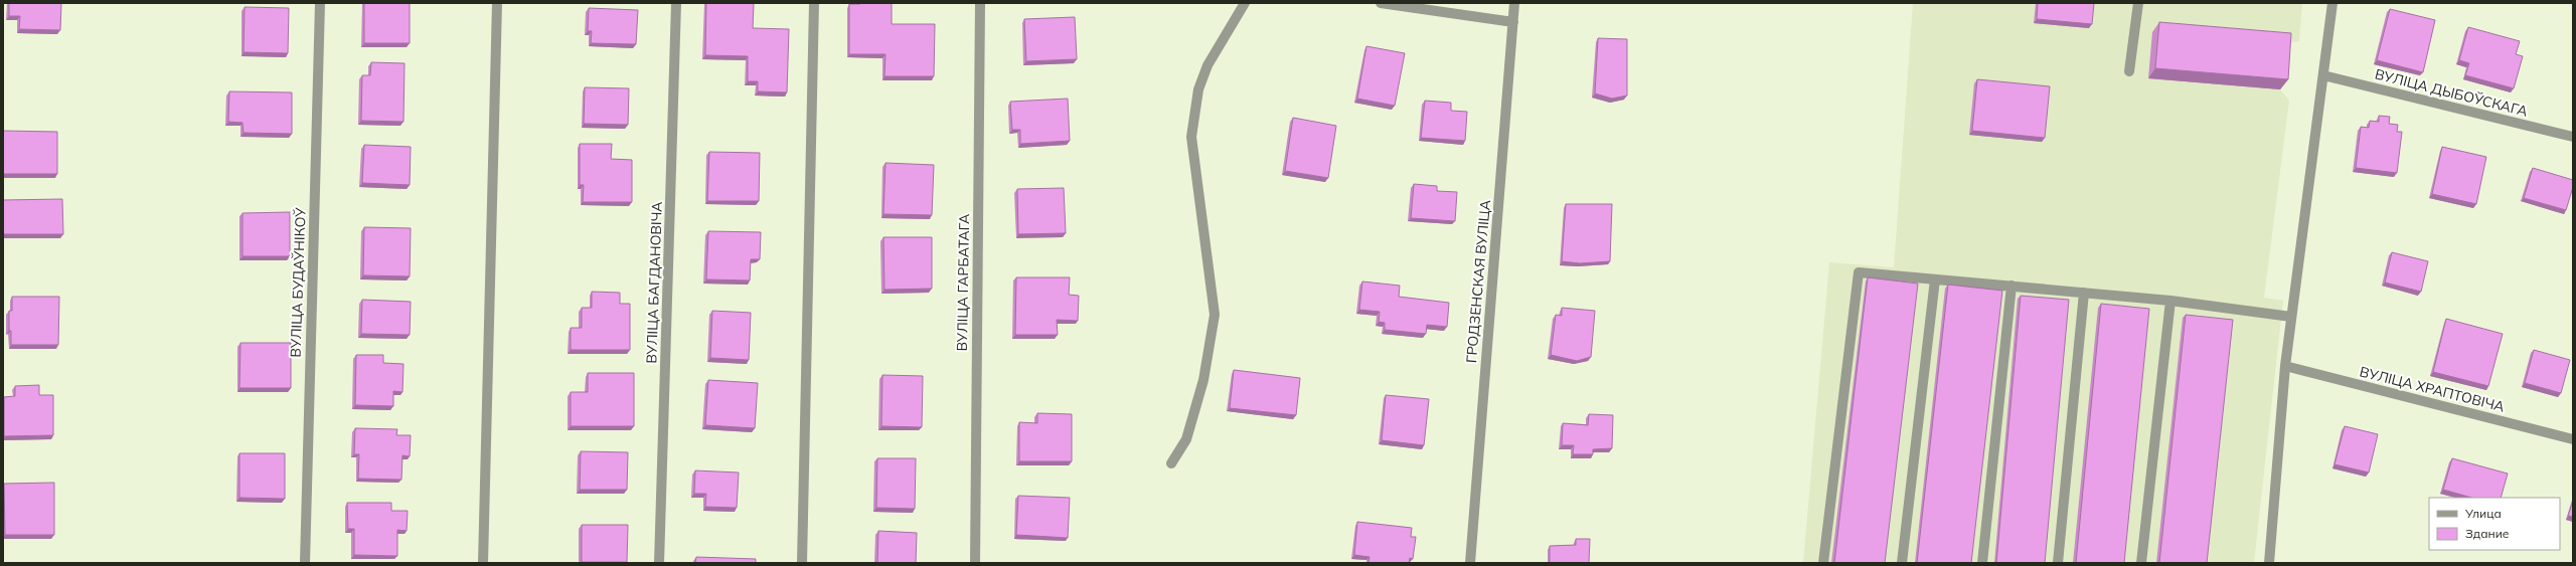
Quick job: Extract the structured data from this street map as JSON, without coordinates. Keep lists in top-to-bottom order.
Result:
{
  "streets": {
    "street": [
      "ВУЛІЦА ДЫБОЎСКАГА",
      "ГРОДЗЕНСКАЯ ВУЛІЦА",
      "ВУЛІЦА БУДАЎНІКОЎ",
      "ВУЛІЦА БАГДАНОВІЧА",
      "ВУЛІЦА ГАРБАТАГА",
      "ВУЛІЦА ХРАПТОВІЧА"
    ]
  },
  "legend": ["Улица", "Здание"]
}
